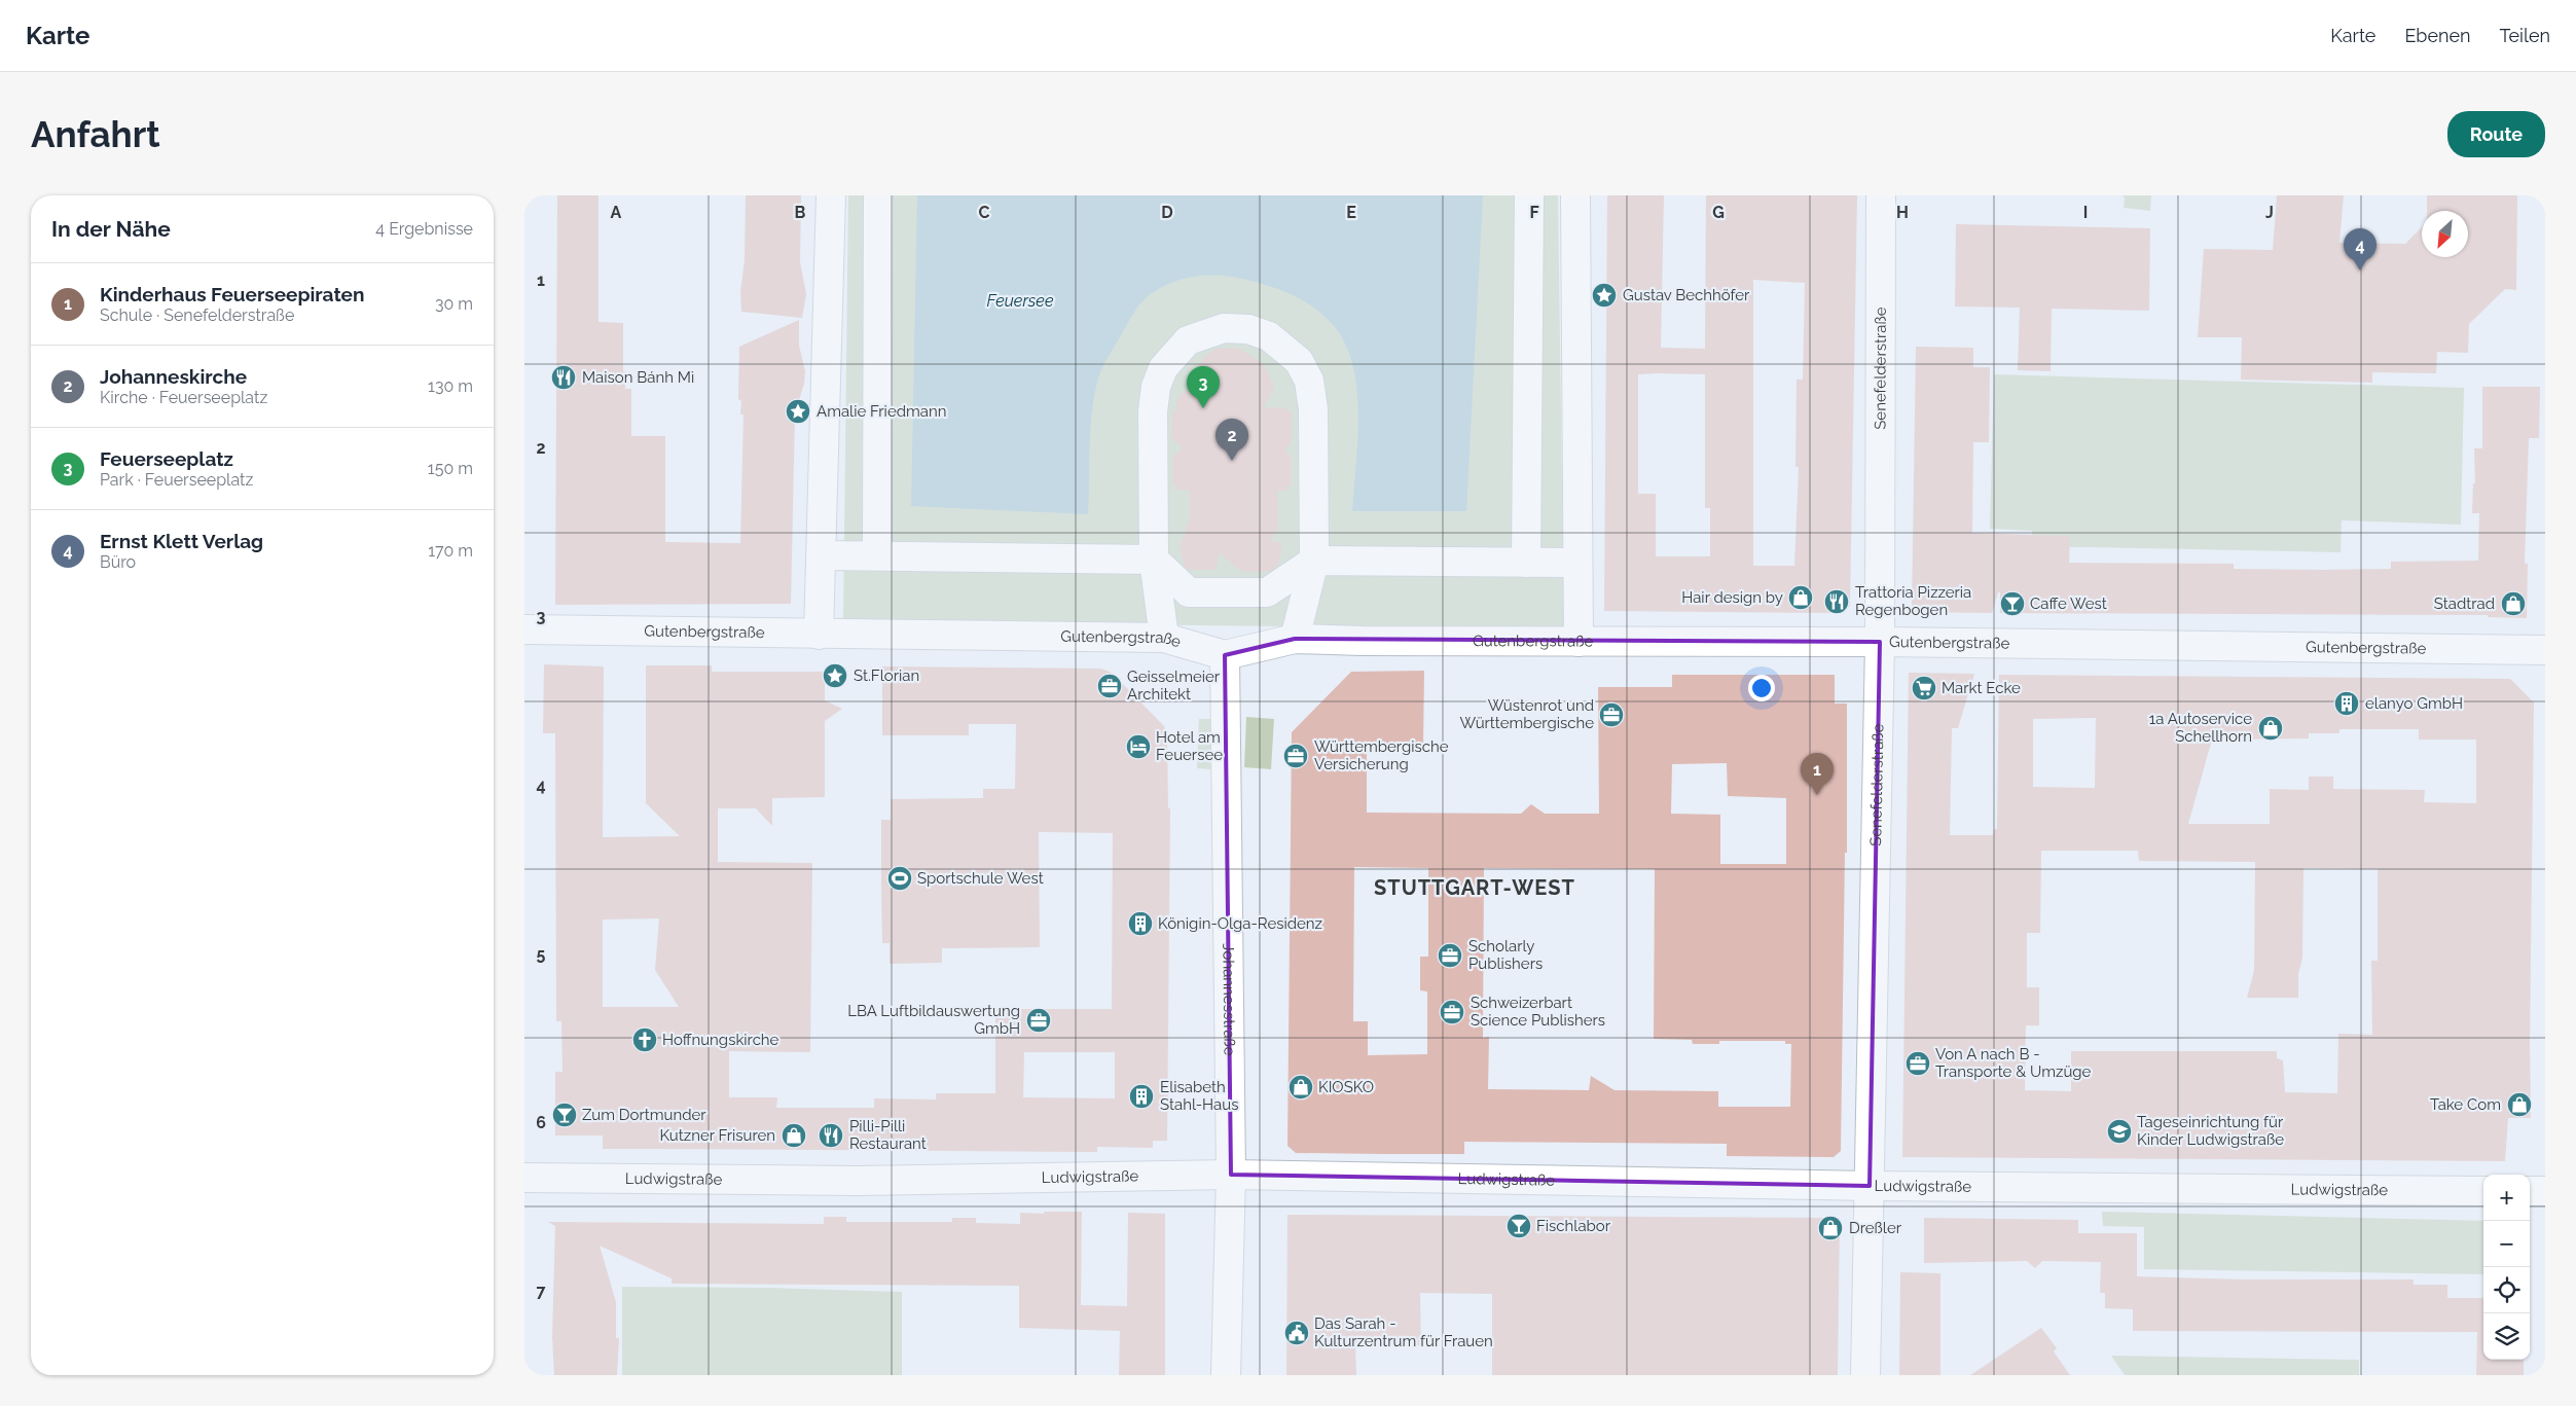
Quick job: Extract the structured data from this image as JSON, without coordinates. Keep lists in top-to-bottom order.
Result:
{
  "streets": {
    "street": [
      "Senefelderstraße",
      "Gutenbergstraße",
      "Johannesstraße",
      "Ludwigstraße"
    ]
  },
  "crossings": [
    ["Senefelderstraße", "Gutenbergstraße"],
    ["Senefelderstraße", "Ludwigstraße"],
    ["Gutenbergstraße", "Johannesstraße"],
    ["Johannesstraße", "Ludwigstraße"]
  ],
  "districts": ["STUTTGART-WEST"],
  "water": ["Feuersee"],
  "places": {
    "place": ["Gustav Bechhöfer", "Amalie Friedmann", "St.Florian"],
    "restaurant": ["Maison Bánh Mì", "Trattoria Pizzeria Regenbogen", "Pilli-Pilli Restaurant"],
    "shop": [
      "Hair design by",
      "Stadtrad",
      "1a Autoservice Schellhorn",
      "KIOSKO",
      "Take Com",
      "Kutzner Frisuren",
      "Dreßler"
    ],
    "bar": ["Caffe West", "Zum Dortmunder", "Fischlabor"],
    "office": [
      "Geisselmeier Architekt",
      "Wüstenrot und Württembergische",
      "Württembergische Versicherung",
      "Scholarly Publishers",
      "Schweizerbart Science Publishers",
      "LBA Luftbildauswertung GmbH",
      "Von A nach B - Transporte & Umzüge"
    ],
    "supermarket": ["Markt Ecke"],
    "building": ["elanyo GmbH", "Königin-Olga-Residenz", "Elisabeth Stahl-Haus"],
    "hotel": ["Hotel am Feuersee"],
    "sports": ["Sportschule West"],
    "church": ["Hoffnungskirche"],
    "school or university": ["Tageseinrichtung für Kinder Ludwigstraße"],
    "public building": ["Das Sarah - Kulturzentrum für Frauen"]
  },
  "north": "bottom left",
  "page": {
    "header": "Karte",
    "nav": ["Karte", "Ebenen", "Teilen"],
    "buttons": "Route",
    "title": "Anfahrt",
    "heading": ["In der Nähe", "4 Ergebnisse"],
    "pins": [
      "4",
      "3",
      "2",
      "1"
    ],
    "list": [
      {
        "mark": "1",
        "name": "Kinderhaus Feuerseepiraten",
        "note": "Schule · Senefelderstraße",
        "value": "30 m"
      },
      {
        "mark": "2",
        "name": "Johanneskirche",
        "note": "Kirche · Feuerseeplatz",
        "value": "130 m"
      },
      {
        "mark": "3",
        "name": "Feuerseeplatz",
        "note": "Park · Feuerseeplatz",
        "value": "150 m"
      },
      {
        "mark": "4",
        "name": "Ernst Klett Verlag",
        "note": "Büro",
        "value": "170 m"
      }
    ],
    "map_buttons": ["+", "−"]
  },
  "grid": {
    "columns": [
      "A",
      "B",
      "C",
      "D",
      "E",
      "F",
      "G",
      "H",
      "I",
      "J"
    ],
    "rows": [
      "1",
      "2",
      "3",
      "4",
      "5",
      "6",
      "7"
    ]
  }
}
